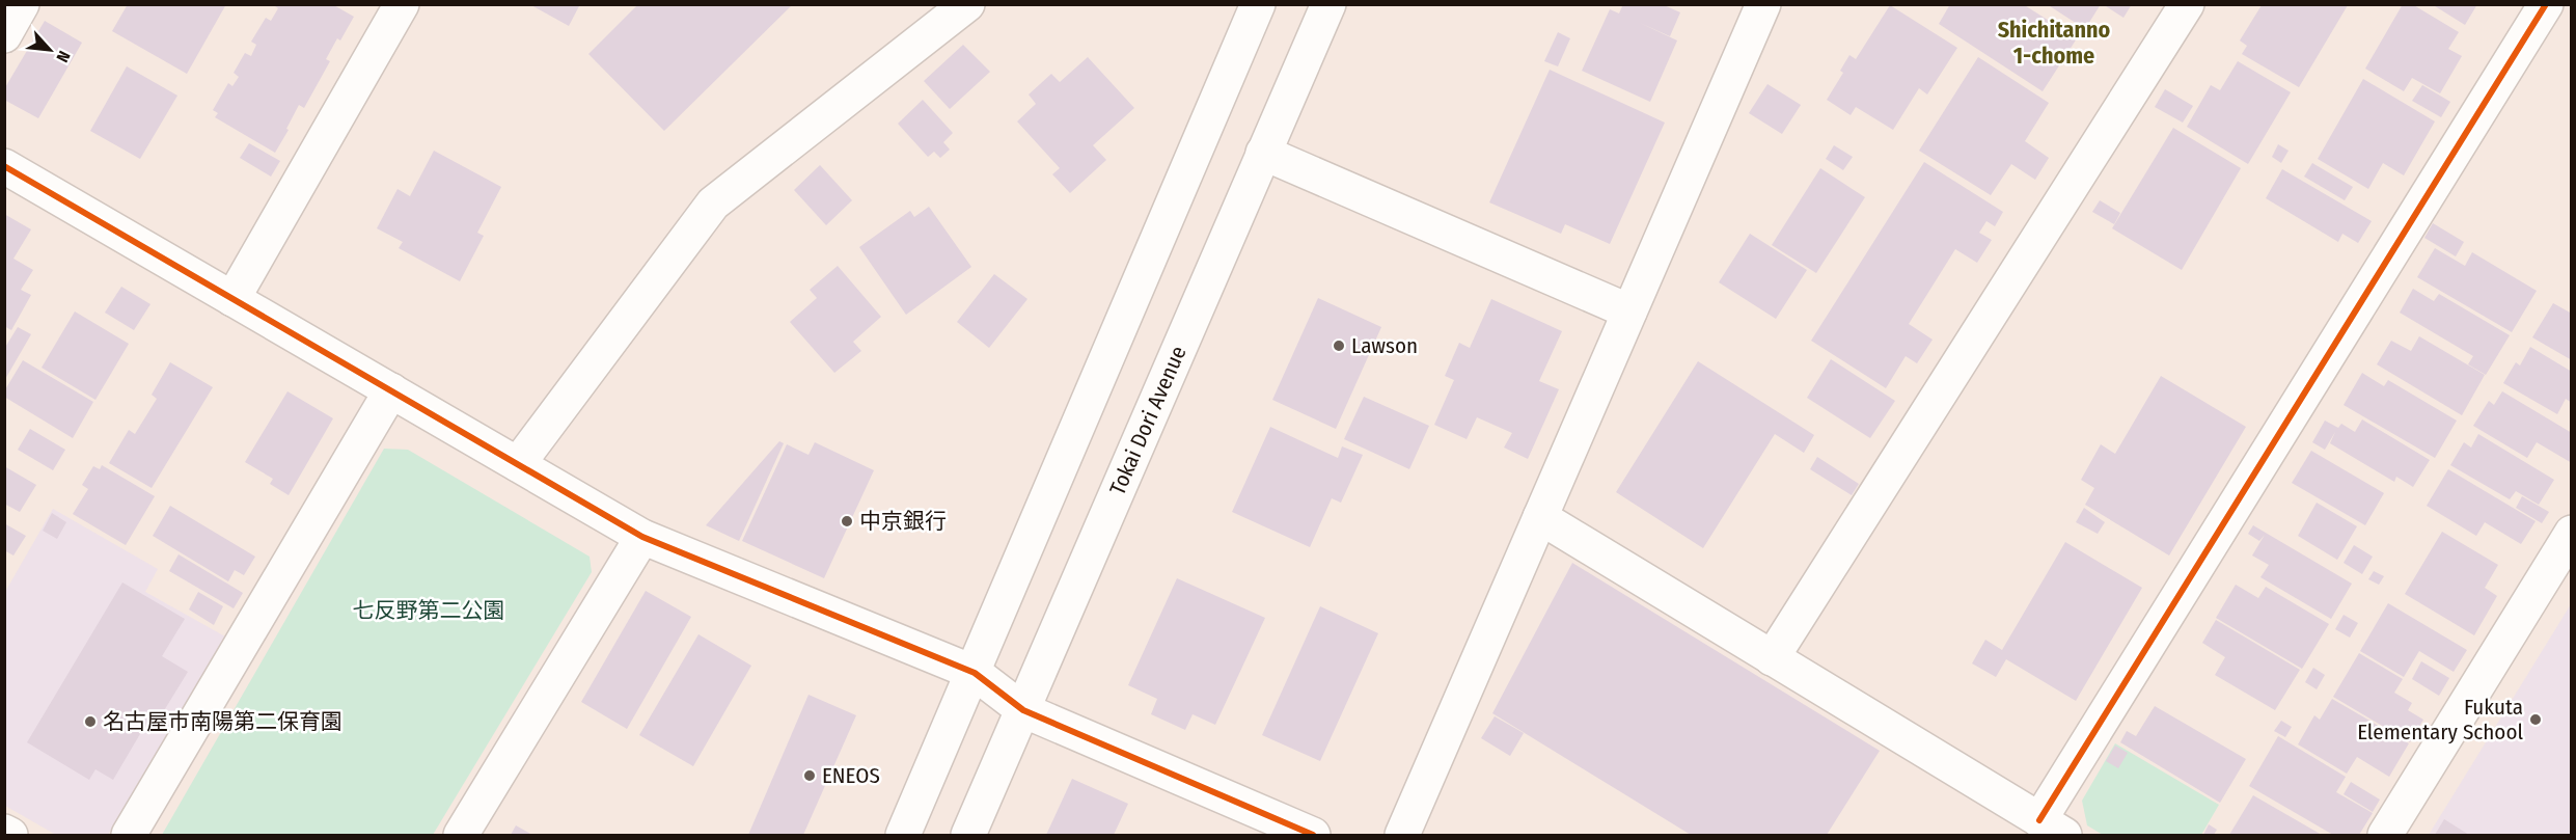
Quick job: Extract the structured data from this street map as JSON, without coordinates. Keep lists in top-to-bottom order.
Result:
{
  "streets": {
    "street": ["Tokai Dori Avenue"]
  },
  "districts": ["Shichitanno 1-chome"],
  "parks": ["七反野第二公園"],
  "places": [
    "Lawson",
    "中京銀行",
    "Fukuta Elementary School",
    "名古屋市南陽第二保育園",
    "ENEOS"
  ],
  "north": "bottom right"
}
